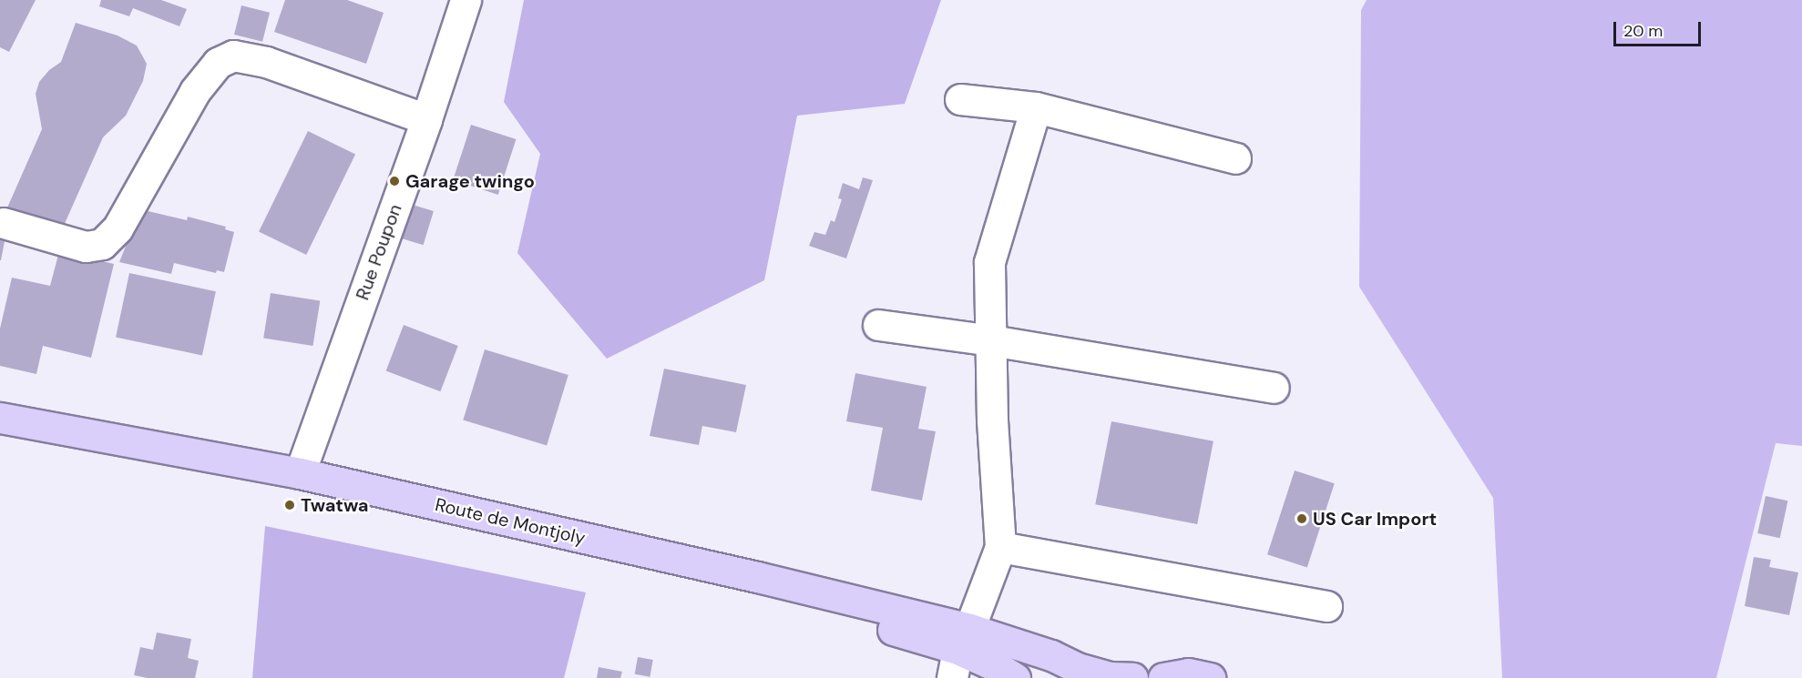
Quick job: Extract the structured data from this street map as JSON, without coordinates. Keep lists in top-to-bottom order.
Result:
{
  "streets": {
    "main road": ["Route de Montjoly"],
    "street": ["Rue Poupon"]
  },
  "crossings": [
    ["Rue Poupon", "Route de Montjoly"]
  ],
  "places": ["Garage twingo", "Twatwa", "US Car Import"],
  "scale_bar": "20 m"
}
